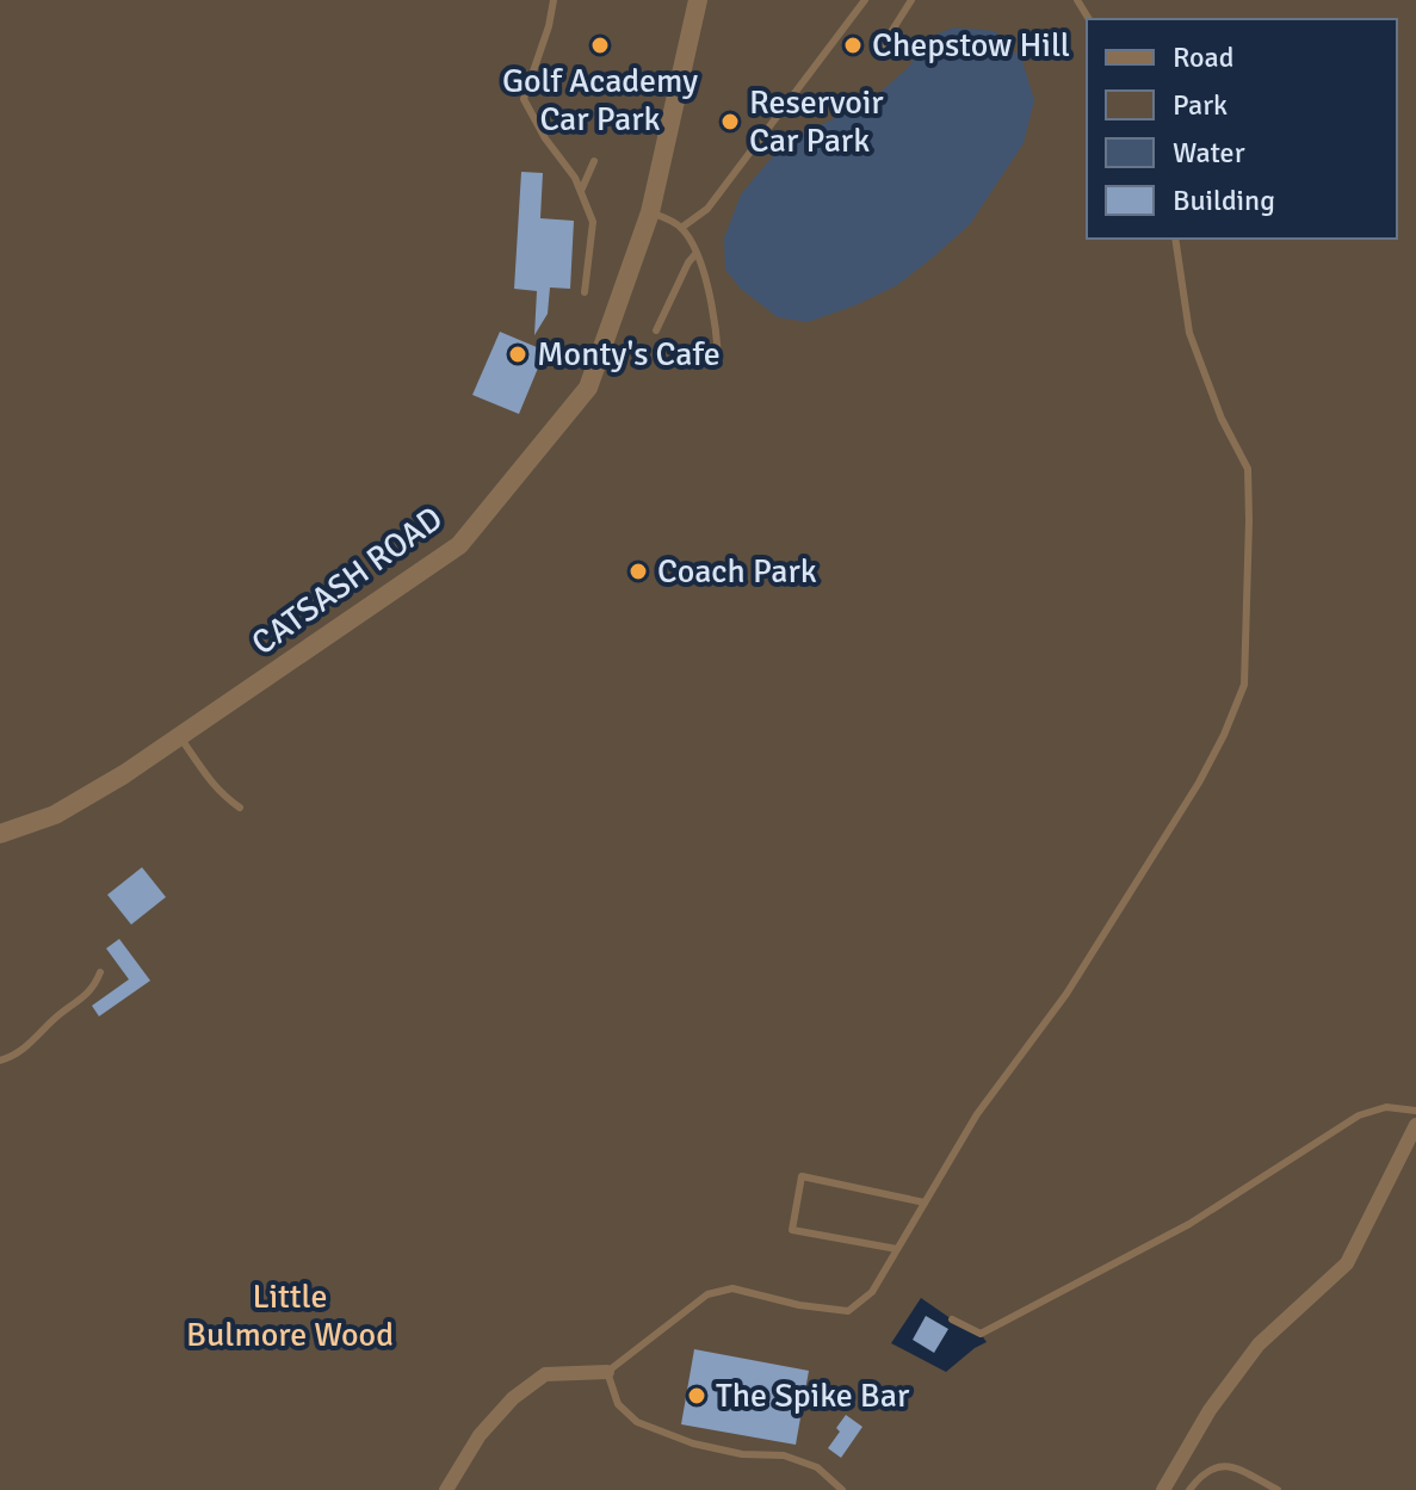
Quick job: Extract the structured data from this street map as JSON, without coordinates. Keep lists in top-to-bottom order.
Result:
{
  "streets": {
    "street": ["CATSASH ROAD"]
  },
  "parks": ["Little Bulmore Wood"],
  "places": [
    "Golf Academy Car Park",
    "Chepstow Hill",
    "Reservoir Car Park",
    "Monty's Cafe",
    "Coach Park",
    "The Spike Bar"
  ],
  "legend": [
    "Road",
    "Park",
    "Water",
    "Building"
  ]
}
